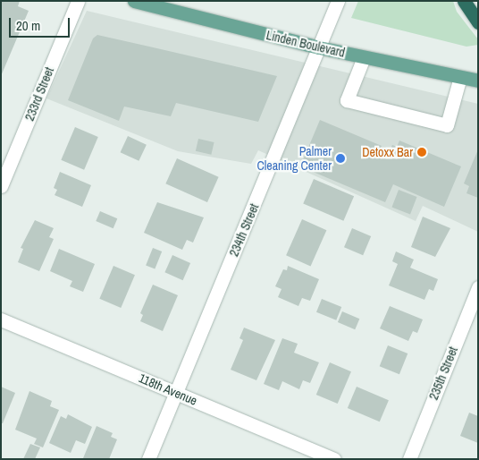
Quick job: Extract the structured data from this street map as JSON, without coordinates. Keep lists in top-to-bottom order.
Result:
{
  "streets": {
    "main road": ["Linden Boulevard"],
    "street": [
      "233rd Street",
      "234th Street",
      "235th Street",
      "118th Avenue"
    ]
  },
  "crossings": [
    ["Linden Boulevard", "234th Street"],
    ["234th Street", "118th Avenue"]
  ],
  "places": ["Detoxx Bar", "Palmer Cleaning Center"],
  "scale_bar": "20 m"
}
